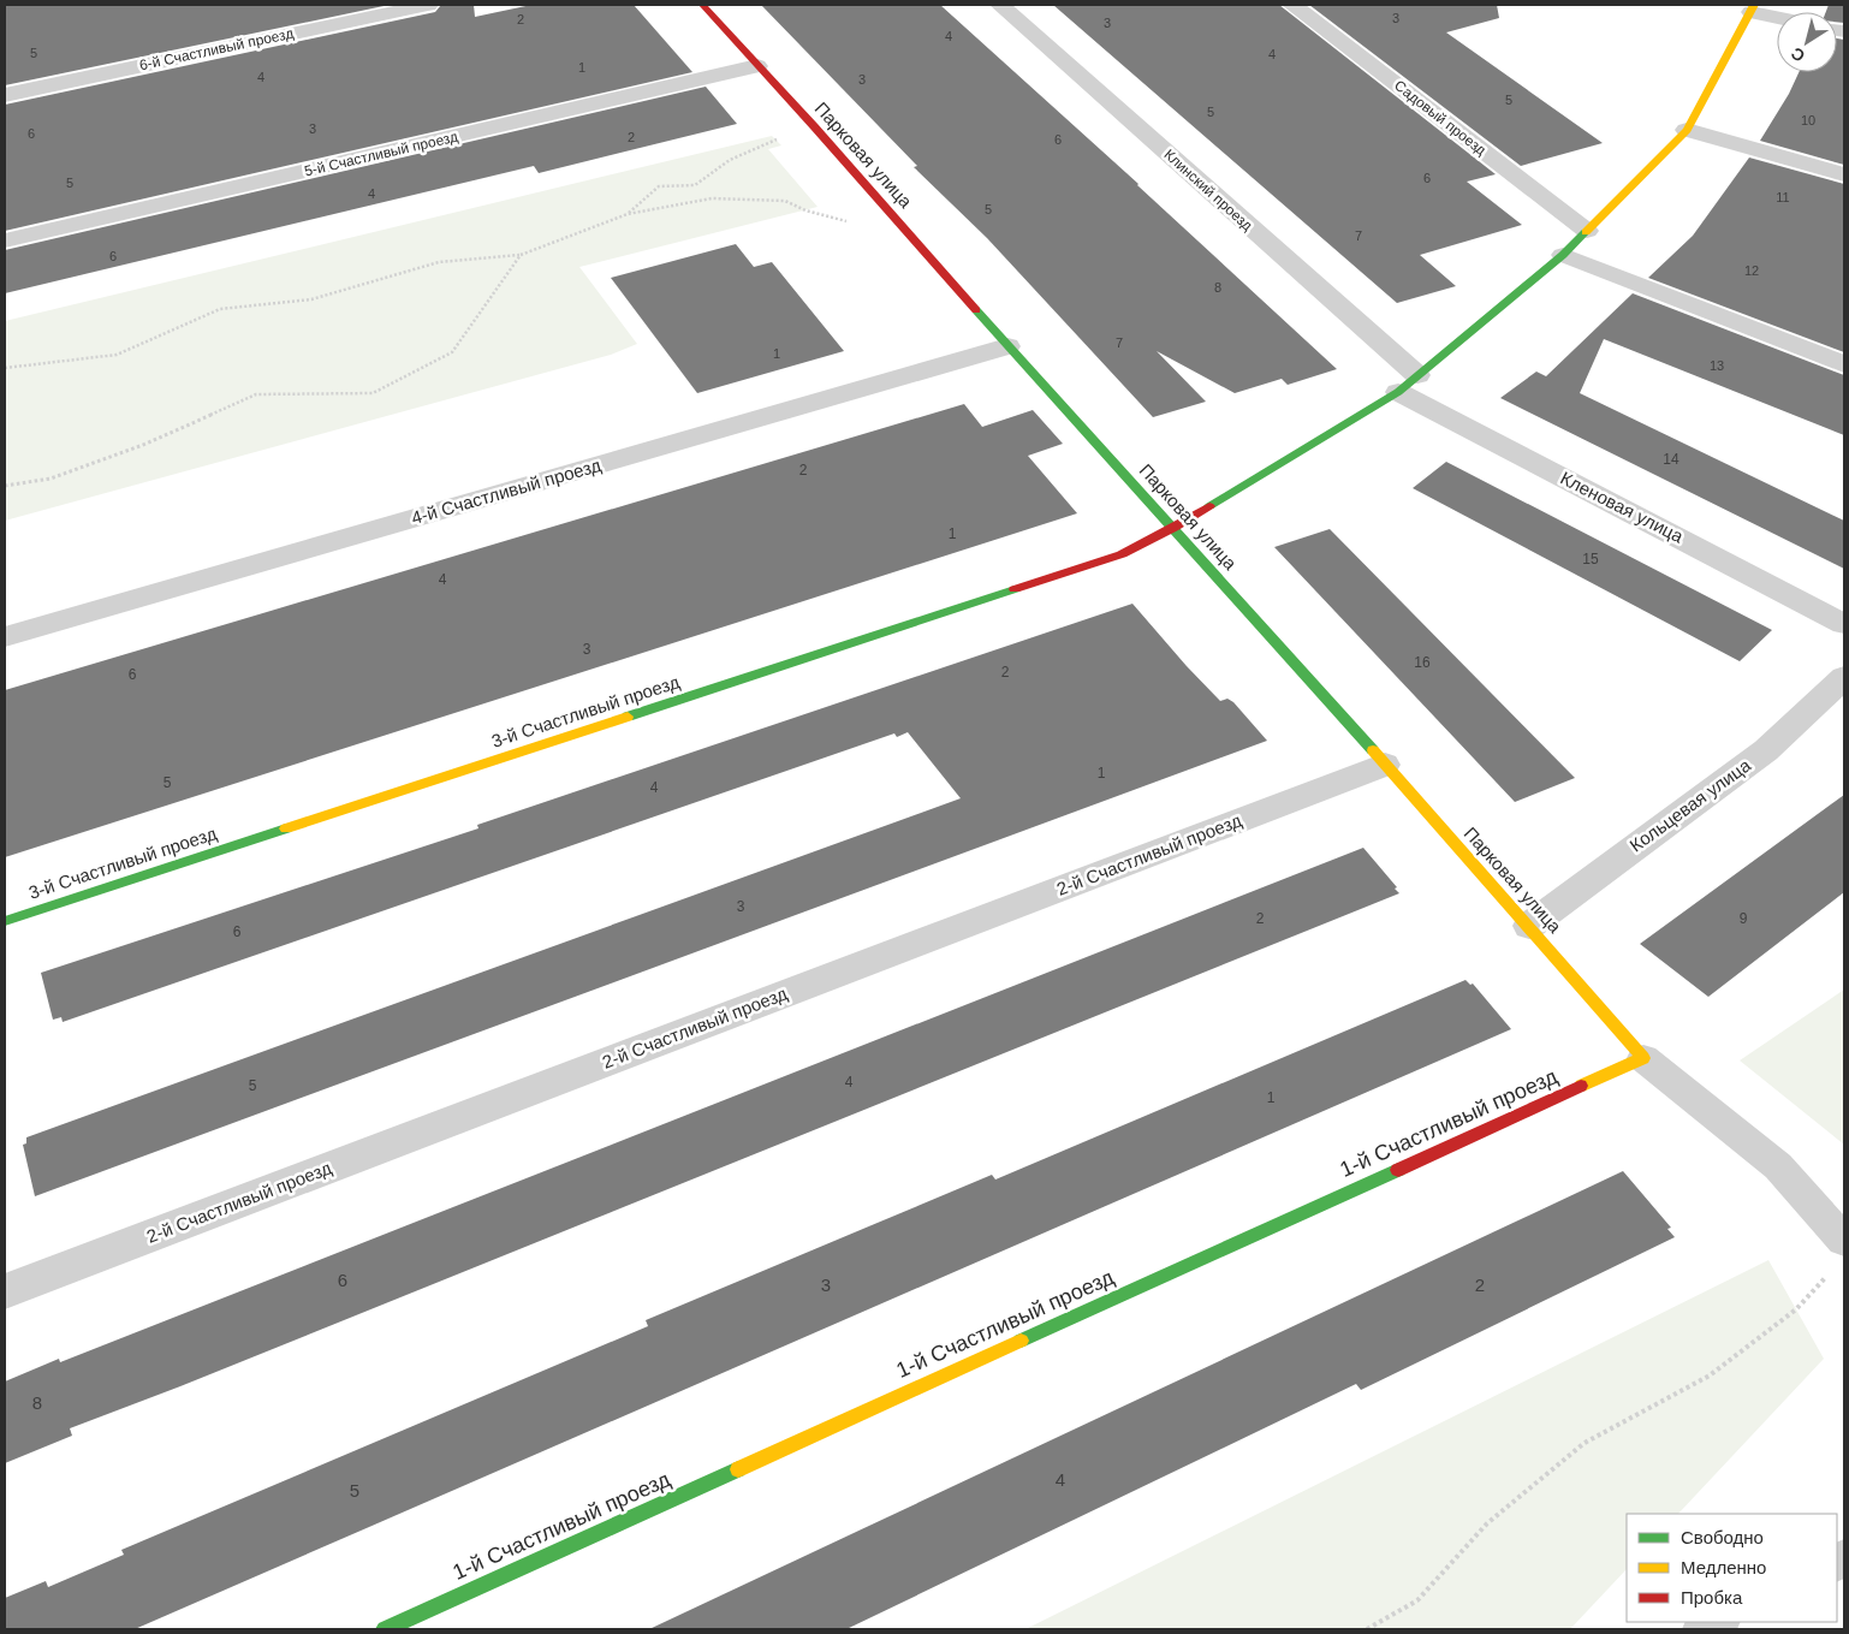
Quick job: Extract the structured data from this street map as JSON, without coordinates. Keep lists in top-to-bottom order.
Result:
{
  "streets": {
    "street": [
      "6-й Счастливый проезд",
      "Садовый проезд",
      "5-й Счастливый проезд",
      "Парковая улица",
      "Клинский проезд",
      "4-й Счастливый проезд",
      "Кленовая улица",
      "3-й Счастливый проезд",
      "Кольцевая улица",
      "2-й Счастливый проезд",
      "1-й Счастливый проезд"
    ]
  },
  "crossings": [
    ["5-й Счастливый проезд", "Парковая улица"],
    ["Парковая улица", "4-й Счастливый проезд"],
    ["Парковая улица", "3-й Счастливый проезд"],
    ["Парковая улица", "Кольцевая улица"],
    ["Парковая улица", "2-й Счастливый проезд"],
    ["Парковая улица", "1-й Счастливый проезд"],
    ["Клинский проезд", "Кленовая улица"]
  ],
  "house_numbers": [
    "3",
    "2",
    "3",
    "4",
    "5",
    "4",
    "1",
    "4",
    "3",
    "5",
    "5",
    "10",
    "3",
    "6",
    "2",
    "6",
    "6",
    "5",
    "4",
    "11",
    "5",
    "7",
    "6",
    "12",
    "8",
    "7",
    "1",
    "13",
    "14",
    "2",
    "1",
    "15",
    "4",
    "3",
    "16",
    "2",
    "6",
    "1",
    "5",
    "4",
    "3",
    "2",
    "9",
    "6",
    "4",
    "5",
    "1",
    "6",
    "3",
    "2",
    "8",
    "4",
    "5"
  ],
  "legend": ["Свободно", "Медленно", "Пробка"],
  "north": "bottom left"
}
